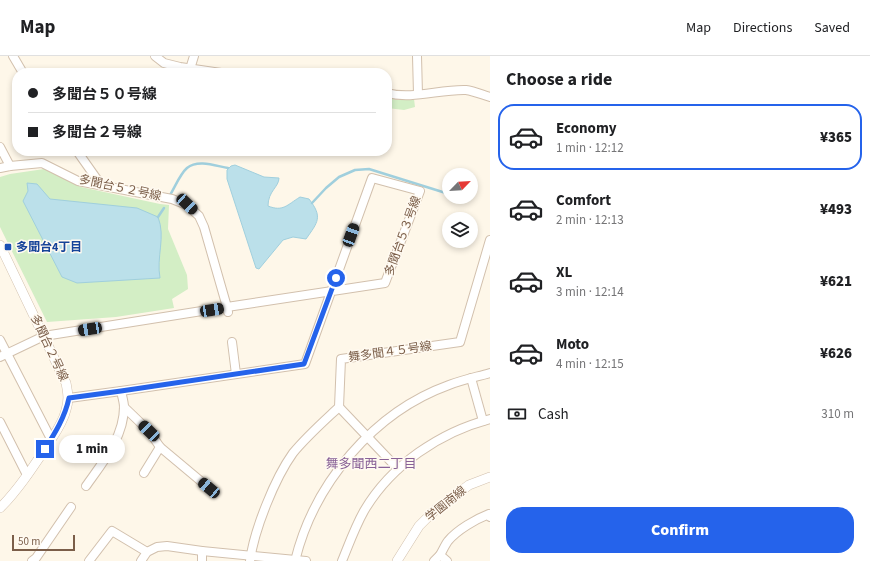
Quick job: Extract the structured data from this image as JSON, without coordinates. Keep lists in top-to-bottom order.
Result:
{
  "streets": {
    "street": [
      "多聞台５２号線",
      "多聞台５３号線",
      "多聞台２号線",
      "舞多聞４５号線",
      "学園南線"
    ]
  },
  "districts": ["舞多聞西二丁目"],
  "places": {
    "transit": ["多聞台4丁目"]
  },
  "scale_bar": "50 m",
  "north": "top right",
  "page": {
    "header": "Map",
    "nav": ["Map", "Directions", "Saved"],
    "heading": "Choose a ride",
    "banner": ["多聞台５０号線", "多聞台２号線"],
    "list": [
      {
        "name": "Economy",
        "note": "1 min · 12:12",
        "value": "¥365"
      },
      {
        "name": "Comfort",
        "note": "2 min · 12:13",
        "value": "¥493"
      },
      {
        "name": "XL",
        "note": "3 min · 12:14",
        "value": "¥621"
      },
      {
        "name": "Moto",
        "note": "4 min · 12:15",
        "value": "¥626"
      }
    ],
    "pay": ["Cash", "310 m"],
    "bubble": "1 min",
    "buttons": "Confirm",
    "scale": "50 m"
  }
}
